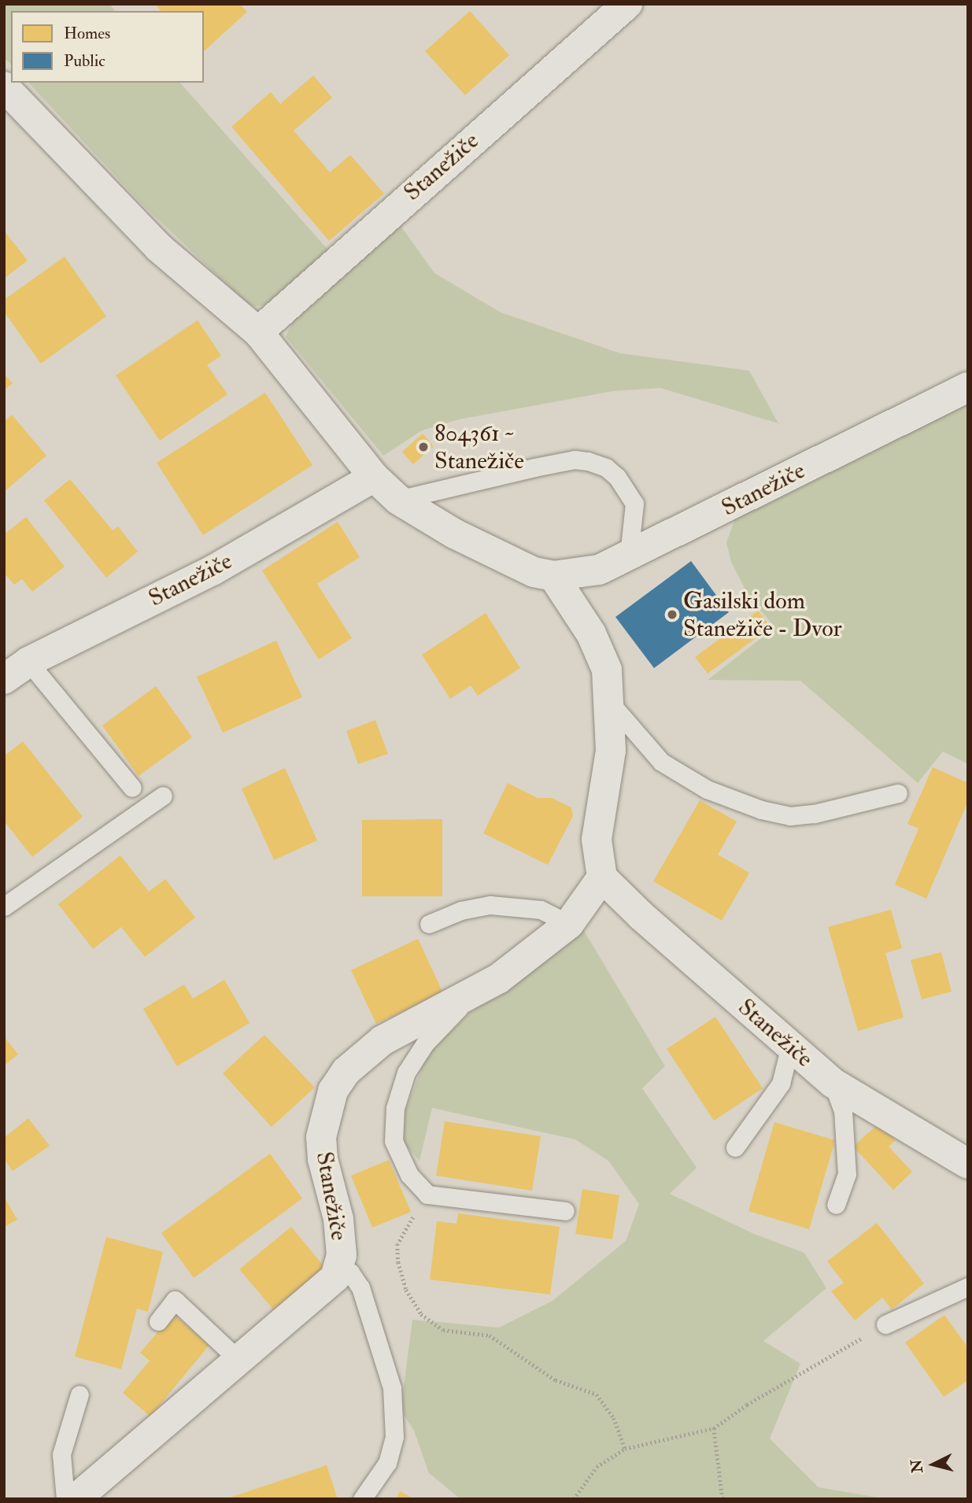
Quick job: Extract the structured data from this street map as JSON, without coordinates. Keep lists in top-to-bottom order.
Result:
{
  "streets": {
    "street": ["Stanežiče"]
  },
  "places": ["804361 ~ Stanežiče", "Gasilski dom Stanežiče - Dvor"],
  "legend": ["Homes", "Public"],
  "north": "left"
}
